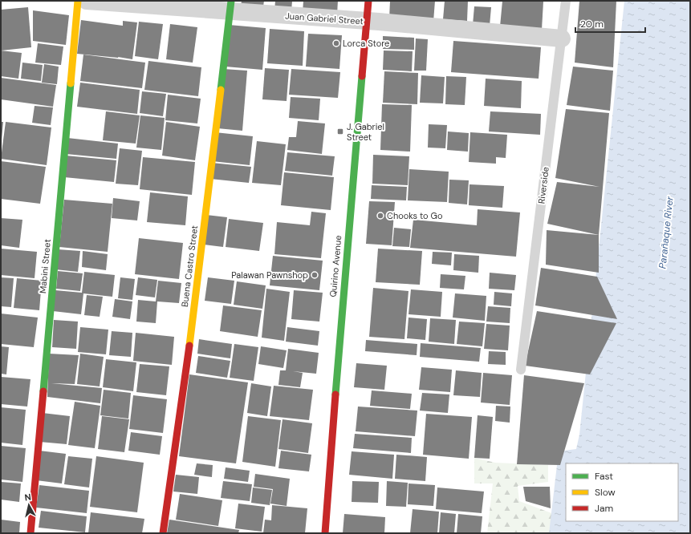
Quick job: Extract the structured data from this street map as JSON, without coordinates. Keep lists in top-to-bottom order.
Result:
{
  "streets": {
    "street": [
      "Juan Gabriel Street",
      "Mabini Street",
      "Buena Castro Street",
      "Quirino Avenue"
    ],
    "lane": ["Riverside"]
  },
  "crossings": [
    ["Juan Gabriel Street", "Riverside"],
    ["Juan Gabriel Street", "Buena Castro Street"],
    ["Juan Gabriel Street", "Quirino Avenue"]
  ],
  "water": ["Parañaque River"],
  "places": {
    "other": ["Lorca Store", "Chooks to Go", "Palawan Pawnshop"],
    "transit": ["J. Gabriel Street"]
  },
  "legend": ["Fast", "Slow", "Jam"],
  "scale_bar": "20 m",
  "north": "top"
}
